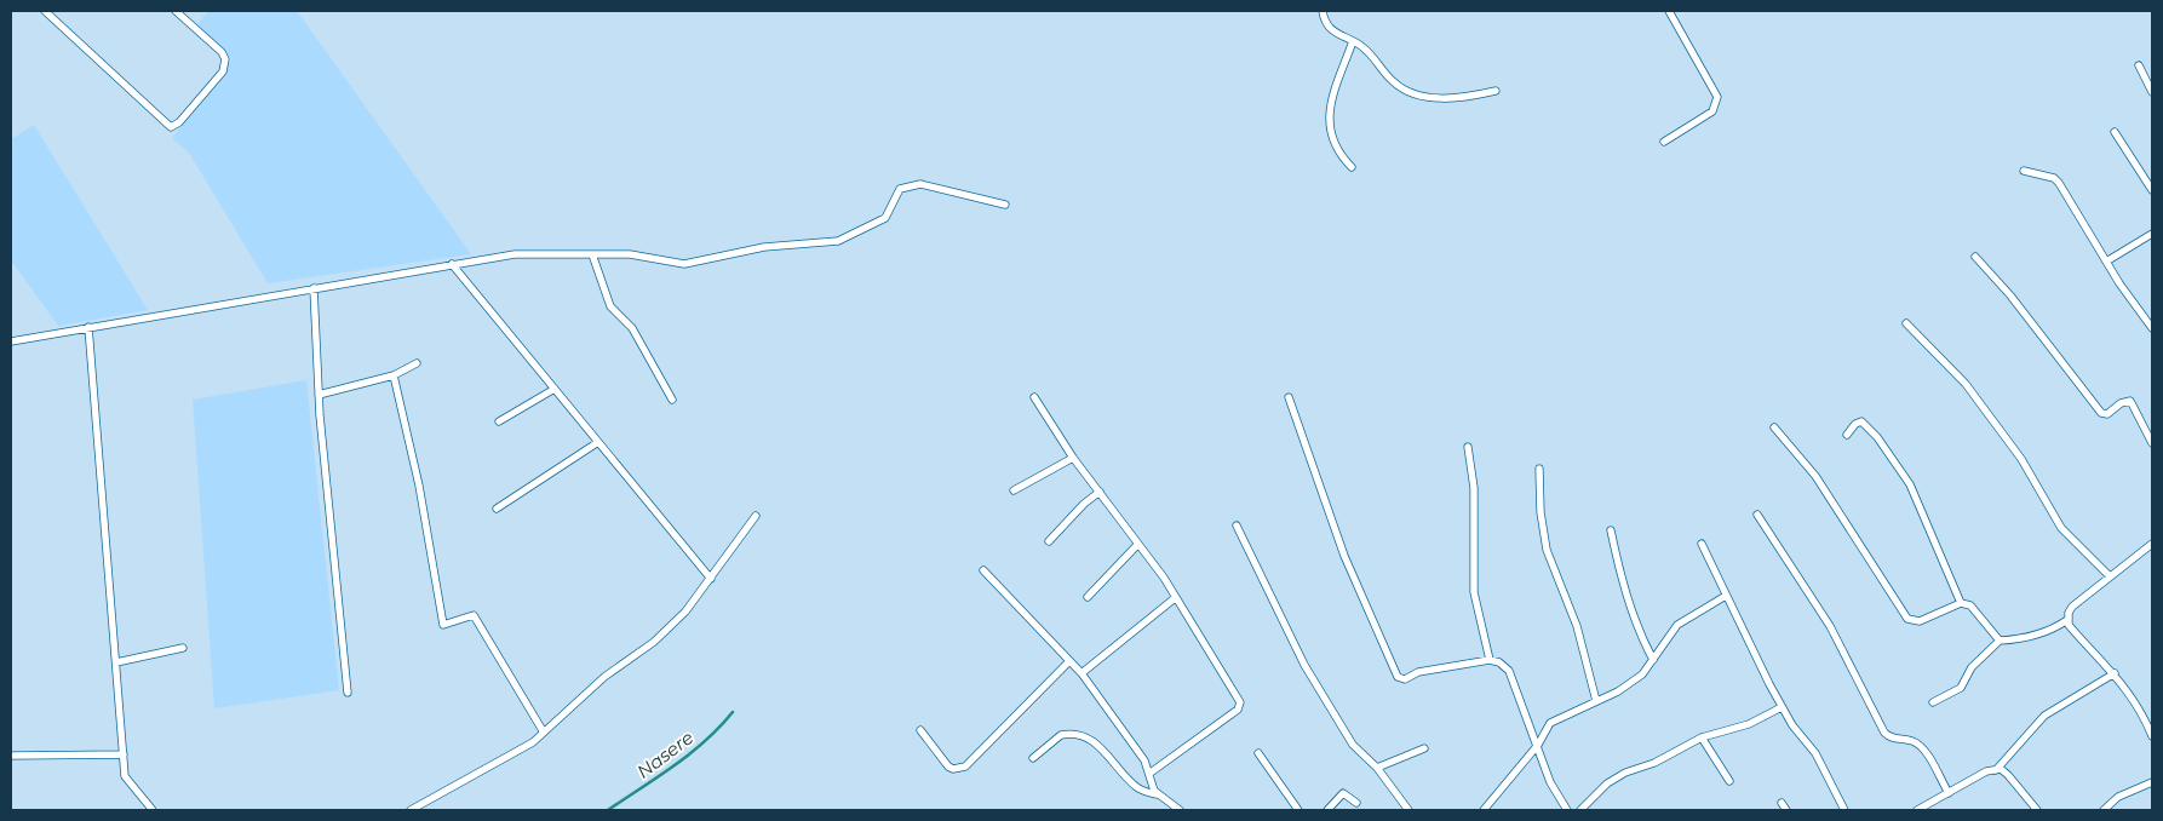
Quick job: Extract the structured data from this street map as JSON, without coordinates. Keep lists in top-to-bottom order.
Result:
{
  "water": ["Nasere"]
}
